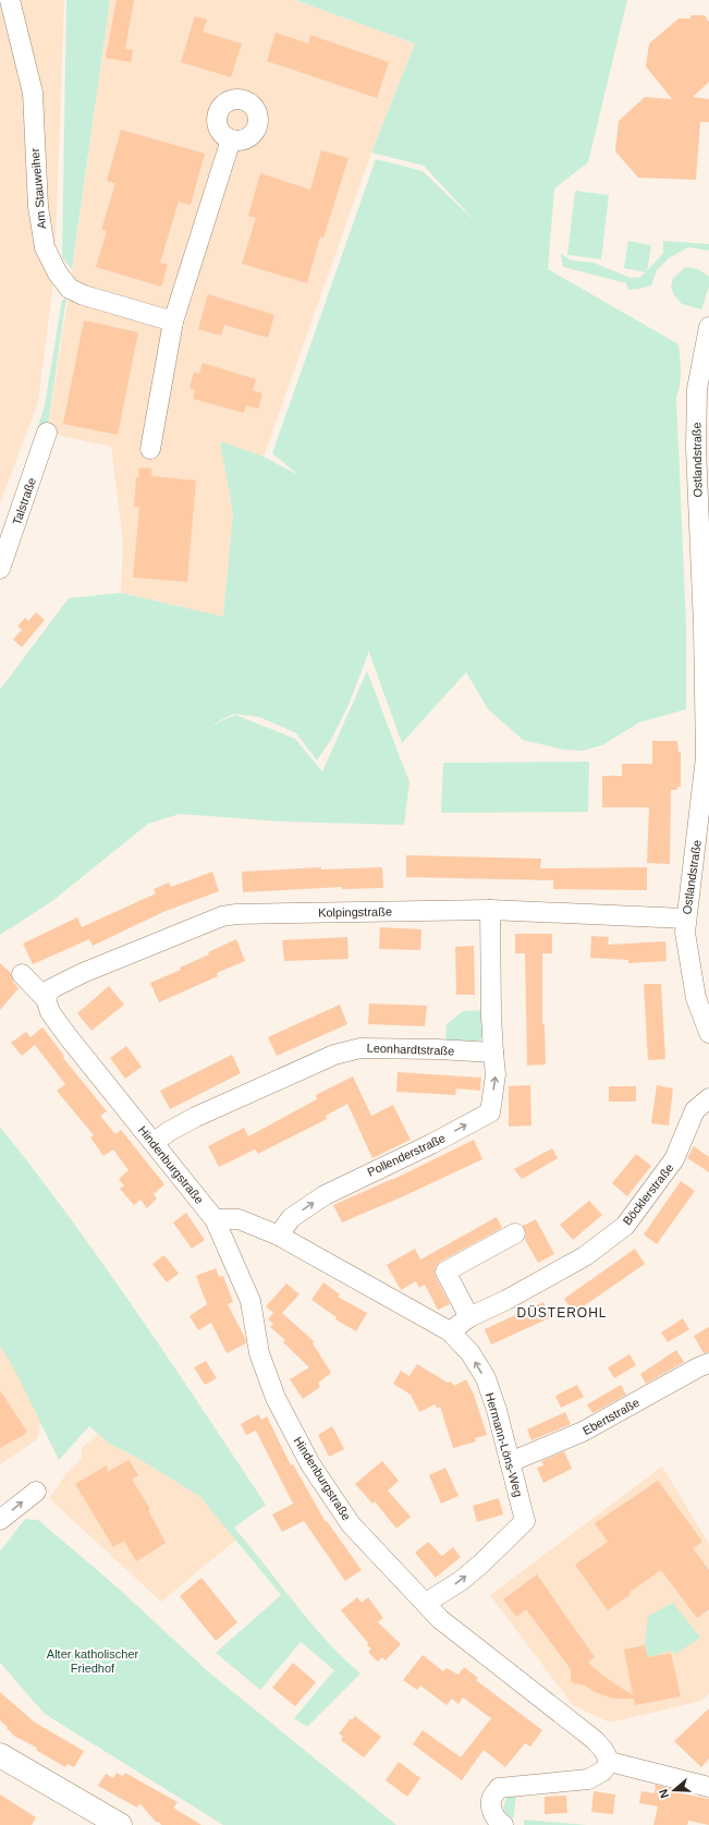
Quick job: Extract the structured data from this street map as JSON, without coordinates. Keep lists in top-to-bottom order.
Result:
{
  "streets": {
    "street": [
      "Am Stauweiher",
      "Ostlandstraße",
      "Talstraße",
      "Kolpingstraße",
      "Leonhardtstraße",
      "Pollenderstraße",
      "Hindenburgstraße",
      "Böcklerstraße",
      "Ebertstraße",
      "Hermann-Löns-Weg"
    ]
  },
  "crossings": [
    ["Ostlandstraße", "Kolpingstraße"],
    ["Kolpingstraße", "Hindenburgstraße"],
    ["Leonhardtstraße", "Pollenderstraße"],
    ["Leonhardtstraße", "Hindenburgstraße"],
    ["Pollenderstraße", "Hermann-Löns-Weg"],
    ["Hindenburgstraße", "Hermann-Löns-Weg"],
    ["Böcklerstraße", "Hermann-Löns-Weg"],
    ["Ebertstraße", "Hermann-Löns-Weg"]
  ],
  "one_way": ["Pollenderstraße", "Hermann-Löns-Weg"],
  "districts": ["DÜSTEROHL"],
  "parks": ["Alter katholischer Friedhof"],
  "north": "left"
}
